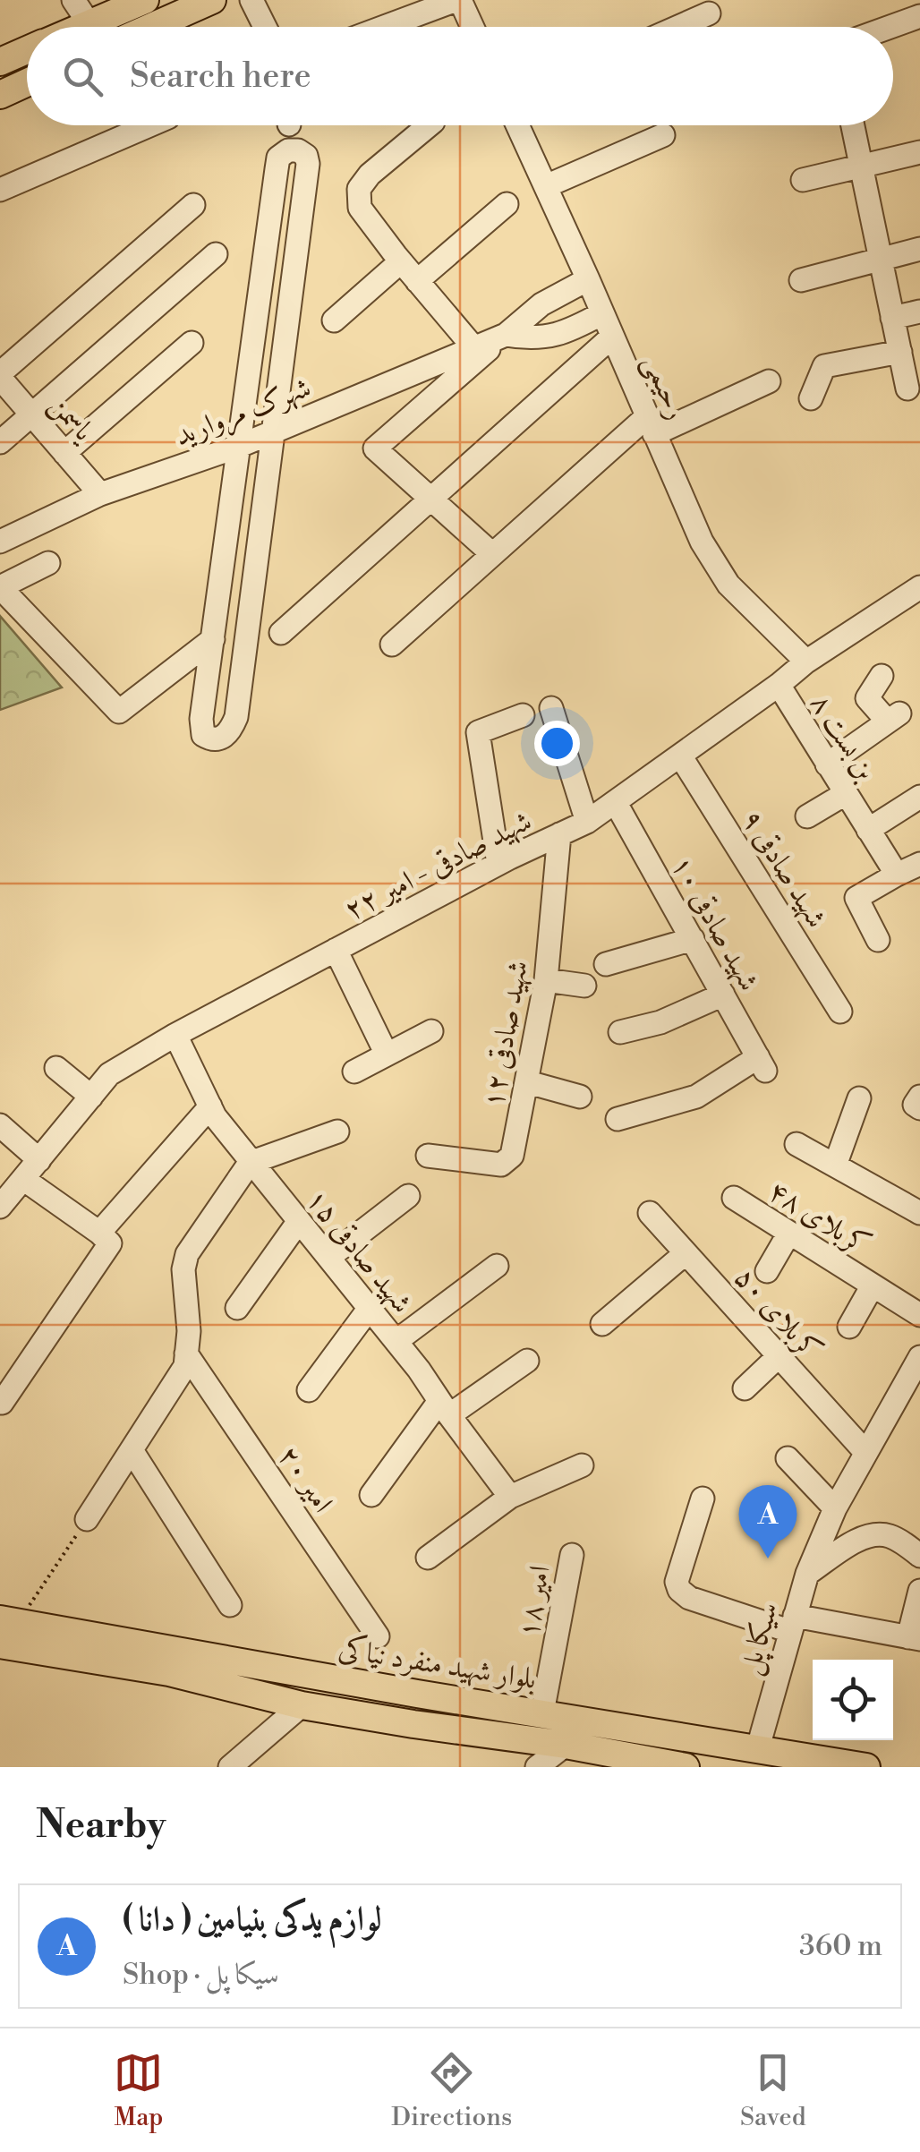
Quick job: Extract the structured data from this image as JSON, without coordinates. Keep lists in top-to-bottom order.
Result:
{
  "streets": {
    "main road": ["بلوار شهید منفرد نیاکی"],
    "street": [
      "رحیمی",
      "شهرک مروارید",
      "یاسمن",
      "بن بست ۸",
      "شهید صادقی - امیر ۲۲",
      "شهید صادقی ۹",
      "شهید صادقی ۱۰",
      "شهید صادقی ۱۲",
      "کربلای ۴۸",
      "شهید صادقی ۱۵",
      "کربلای ۵۰",
      "امیر ۲۰",
      "امیر ۱۸",
      "سیکا پل"
    ]
  },
  "crossings": [
    ["رحیمی", "شهرک مروارید"],
    ["رحیمی", "شهید صادقی - امیر ۲۲"],
    ["شهرک مروارید", "یاسمن"],
    ["بن بست ۸", "شهید صادقی - امیر ۲۲"],
    ["شهید صادقی - امیر ۲۲", "شهید صادقی ۹"],
    ["شهید صادقی - امیر ۲۲", "شهید صادقی ۱۰"],
    ["شهید صادقی - امیر ۲۲", "شهید صادقی ۱۲"],
    ["شهید صادقی - امیر ۲۲", "شهید صادقی ۱۵"],
    ["کربلای ۵۰", "سیکا پل"],
    ["امیر ۱۸", "بلوار شهید منفرد نیاکی"],
    ["سیکا پل", "بلوار شهید منفرد نیاکی"]
  ],
  "page": {
    "search": "Search here",
    "pins": "A",
    "heading": "Nearby",
    "list": [
      {
        "mark": "A",
        "name": "لوازم یدکی بنیامین ( دانا )",
        "note": "Shop · سیکا پل",
        "value": "360 m"
      }
    ],
    "nav": ["Map", "Directions", "Saved"]
  }
}
